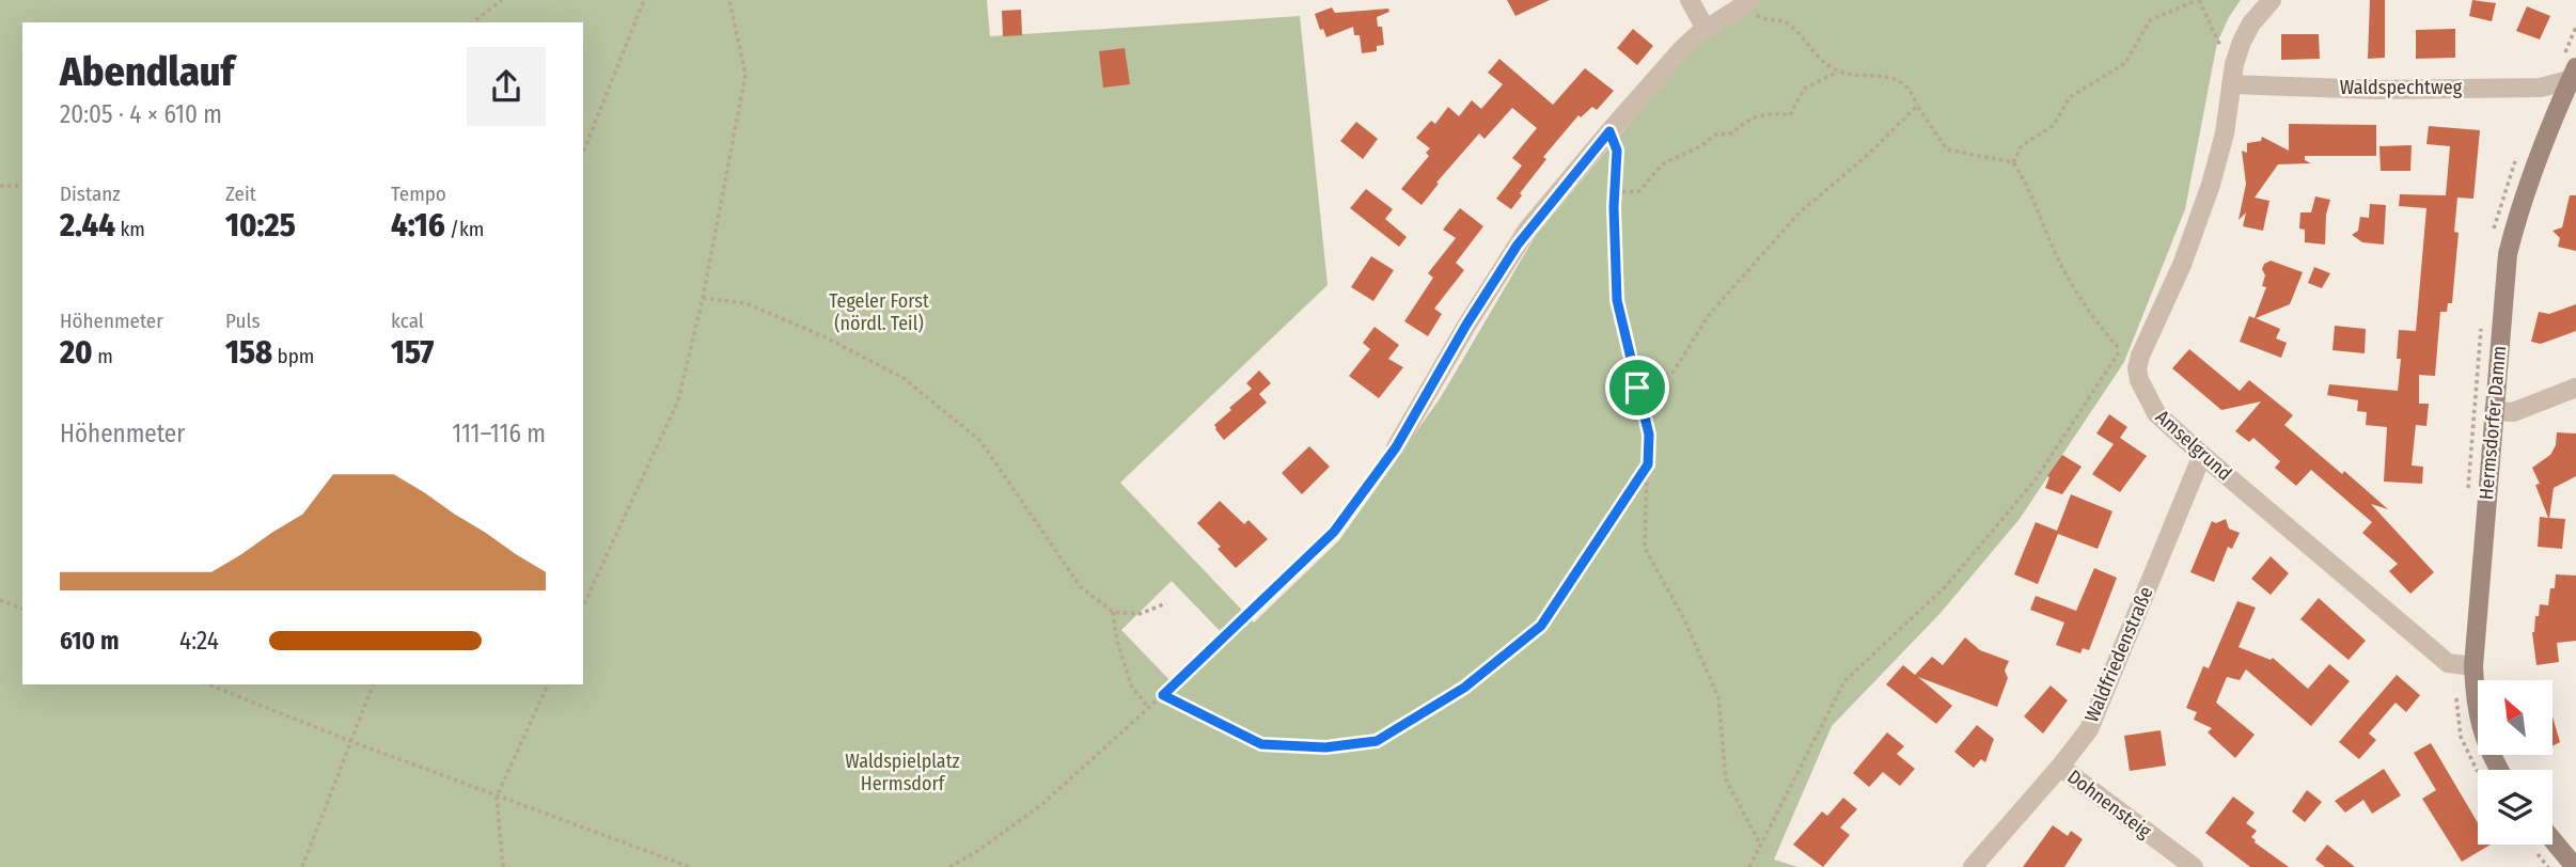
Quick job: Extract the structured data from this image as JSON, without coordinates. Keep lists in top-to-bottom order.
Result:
{
  "streets": {
    "main road": ["Hermsdorfer Damm"],
    "street": [
      "Waldspechtweg",
      "Amselgrund",
      "Waldfriedenstraße",
      "Dohnensteig"
    ]
  },
  "crossings": [
    ["Waldspechtweg", "Hermsdorfer Damm"],
    ["Hermsdorfer Damm", "Amselgrund"],
    ["Amselgrund", "Waldfriedenstraße"],
    ["Waldfriedenstraße", "Dohnensteig"]
  ],
  "parks": ["Tegeler Forst (nördl. Teil)", "Waldspielplatz Hermsdorf"],
  "north": "top left",
  "page": {
    "heading": ["Abendlauf", "20:05 · 4 × 610 m"],
    "stats": [
      ["Distanz", "2.44 km"],
      ["Zeit", "10:25"],
      ["Tempo", "4:16 /km"],
      ["Höhenmeter", "20 m"],
      ["Puls", "158 bpm"],
      ["kcal", "157"]
    ],
    "chart": ["Höhenmeter", "111–116 m"],
    "list": [
      {
        "name": "610 m",
        "note": "4:24"
      }
    ]
  }
}
